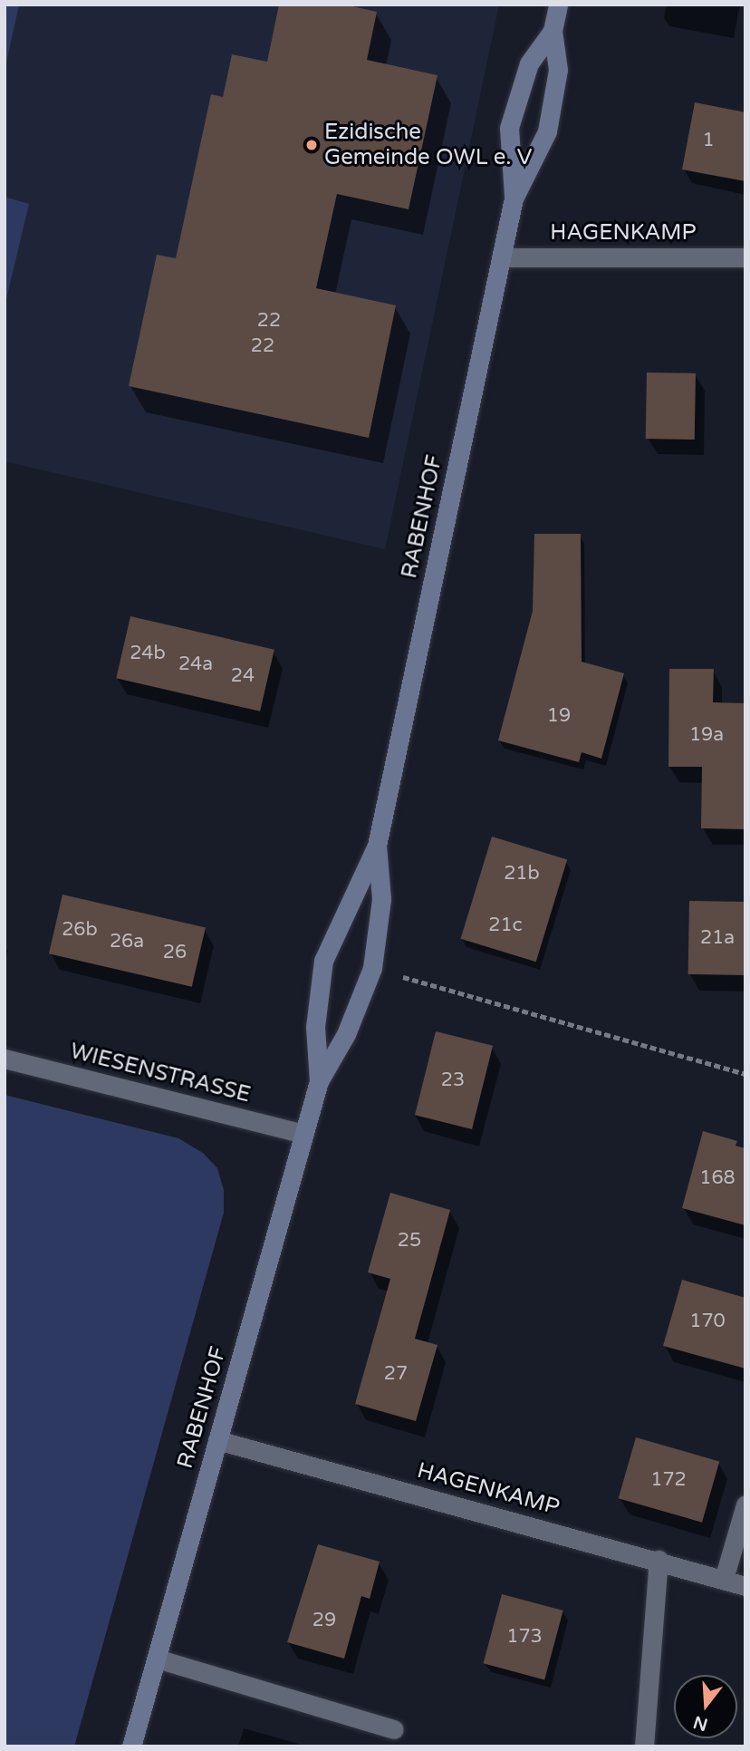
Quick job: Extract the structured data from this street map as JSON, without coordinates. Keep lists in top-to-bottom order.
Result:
{
  "streets": {
    "street": ["HAGENKAMP", "RABENHOF", "WIESENSTRASSE"]
  },
  "crossings": [
    ["HAGENKAMP", "RABENHOF"],
    ["RABENHOF", "WIESENSTRASSE"]
  ],
  "places": ["Ezidische Gemeinde OWL e. V"],
  "house_numbers": [
    "1",
    "22",
    "22",
    "24b",
    "24a",
    "24",
    "19",
    "19a",
    "21b",
    "21c",
    "26b",
    "21a",
    "26a",
    "26",
    "23",
    "168",
    "25",
    "170",
    "27",
    "172",
    "29",
    "173"
  ],
  "north": "bottom"
}
